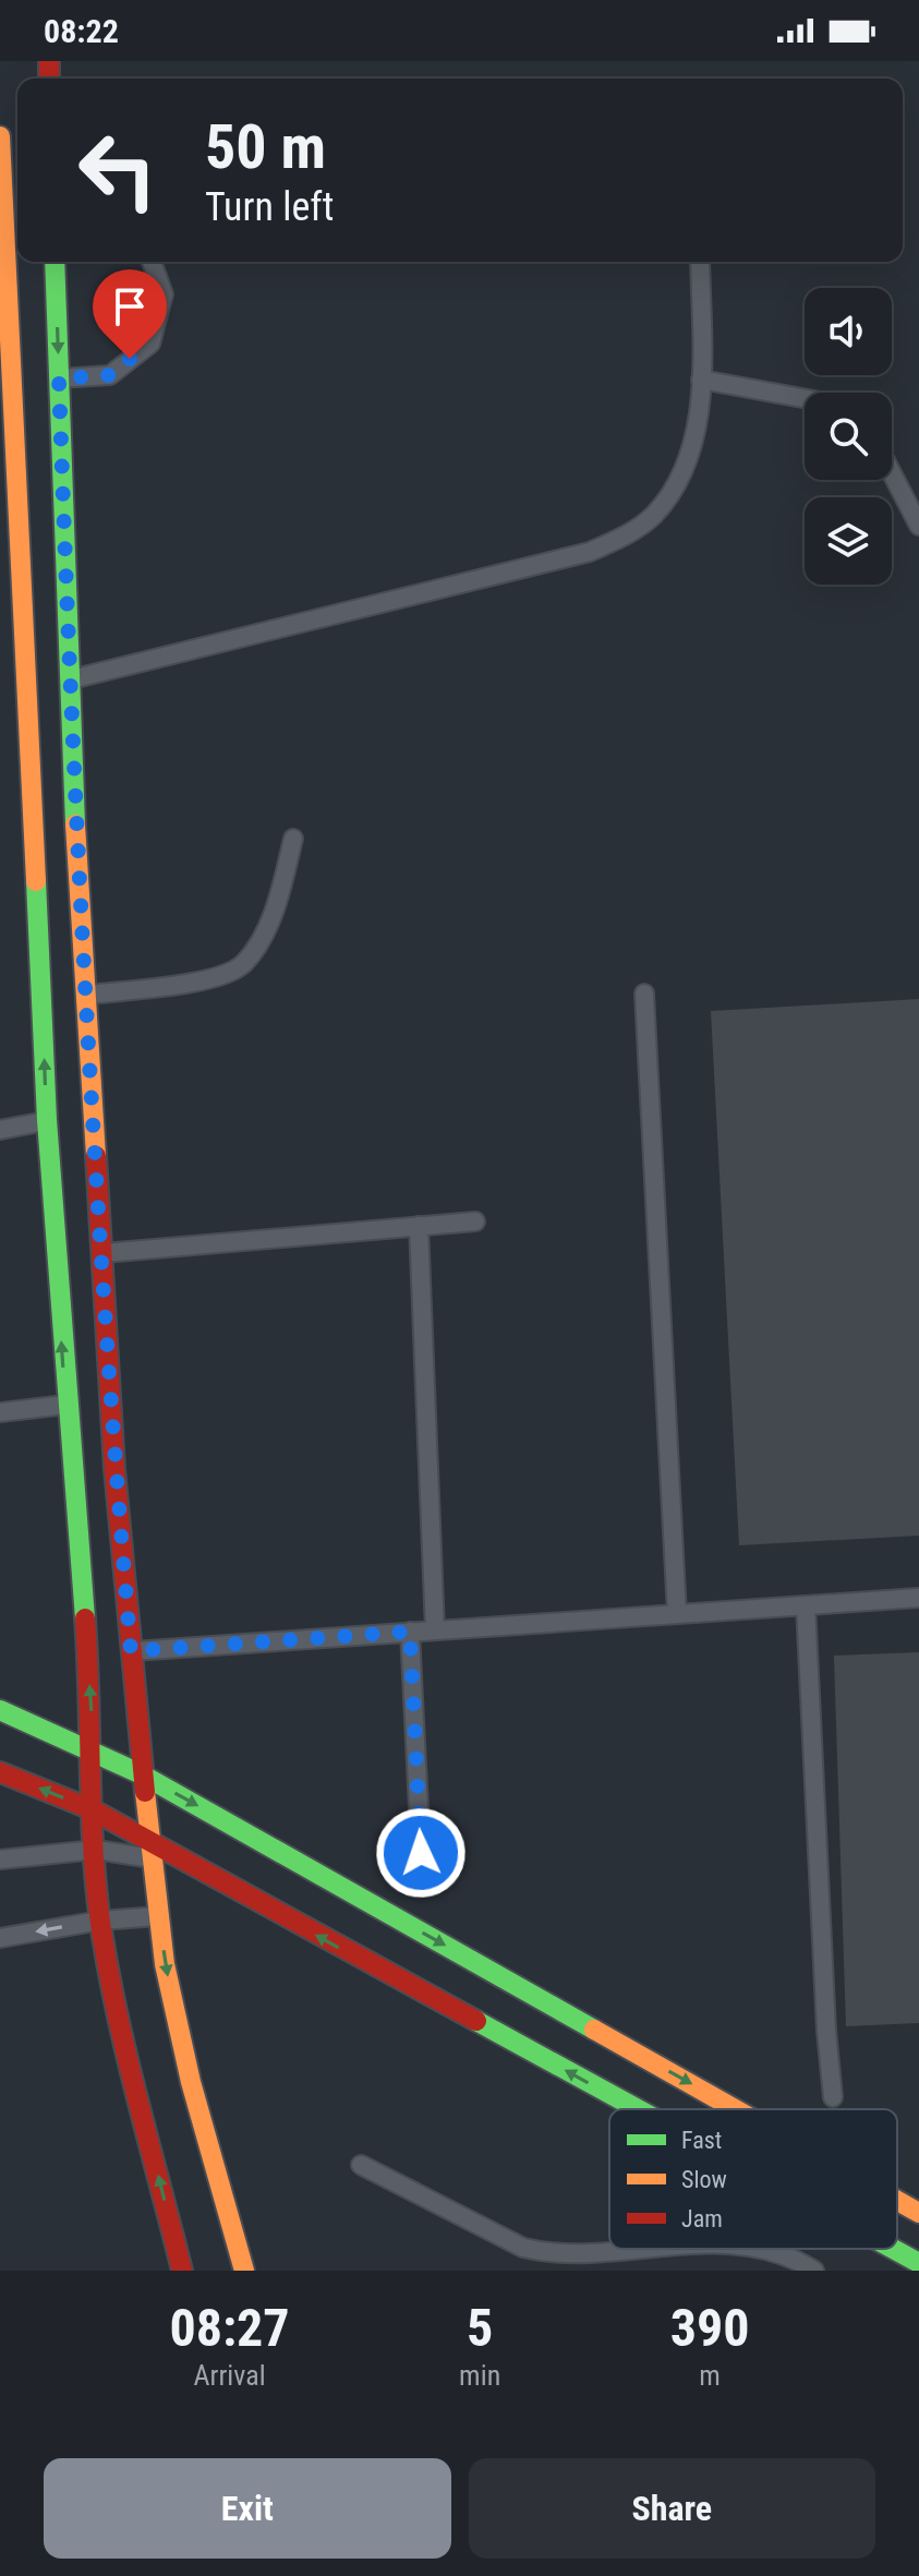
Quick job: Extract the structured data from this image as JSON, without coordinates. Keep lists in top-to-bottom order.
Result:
{
  "legend": ["Fast", "Slow", "Jam"],
  "page": {
    "status": "08:22",
    "turn": ["50 m", "Turn left"],
    "eta": [
      "08:27",
      "Arrival",
      "5",
      "min",
      "390",
      "m"
    ],
    "buttons": ["Exit", "Share"]
  }
}
